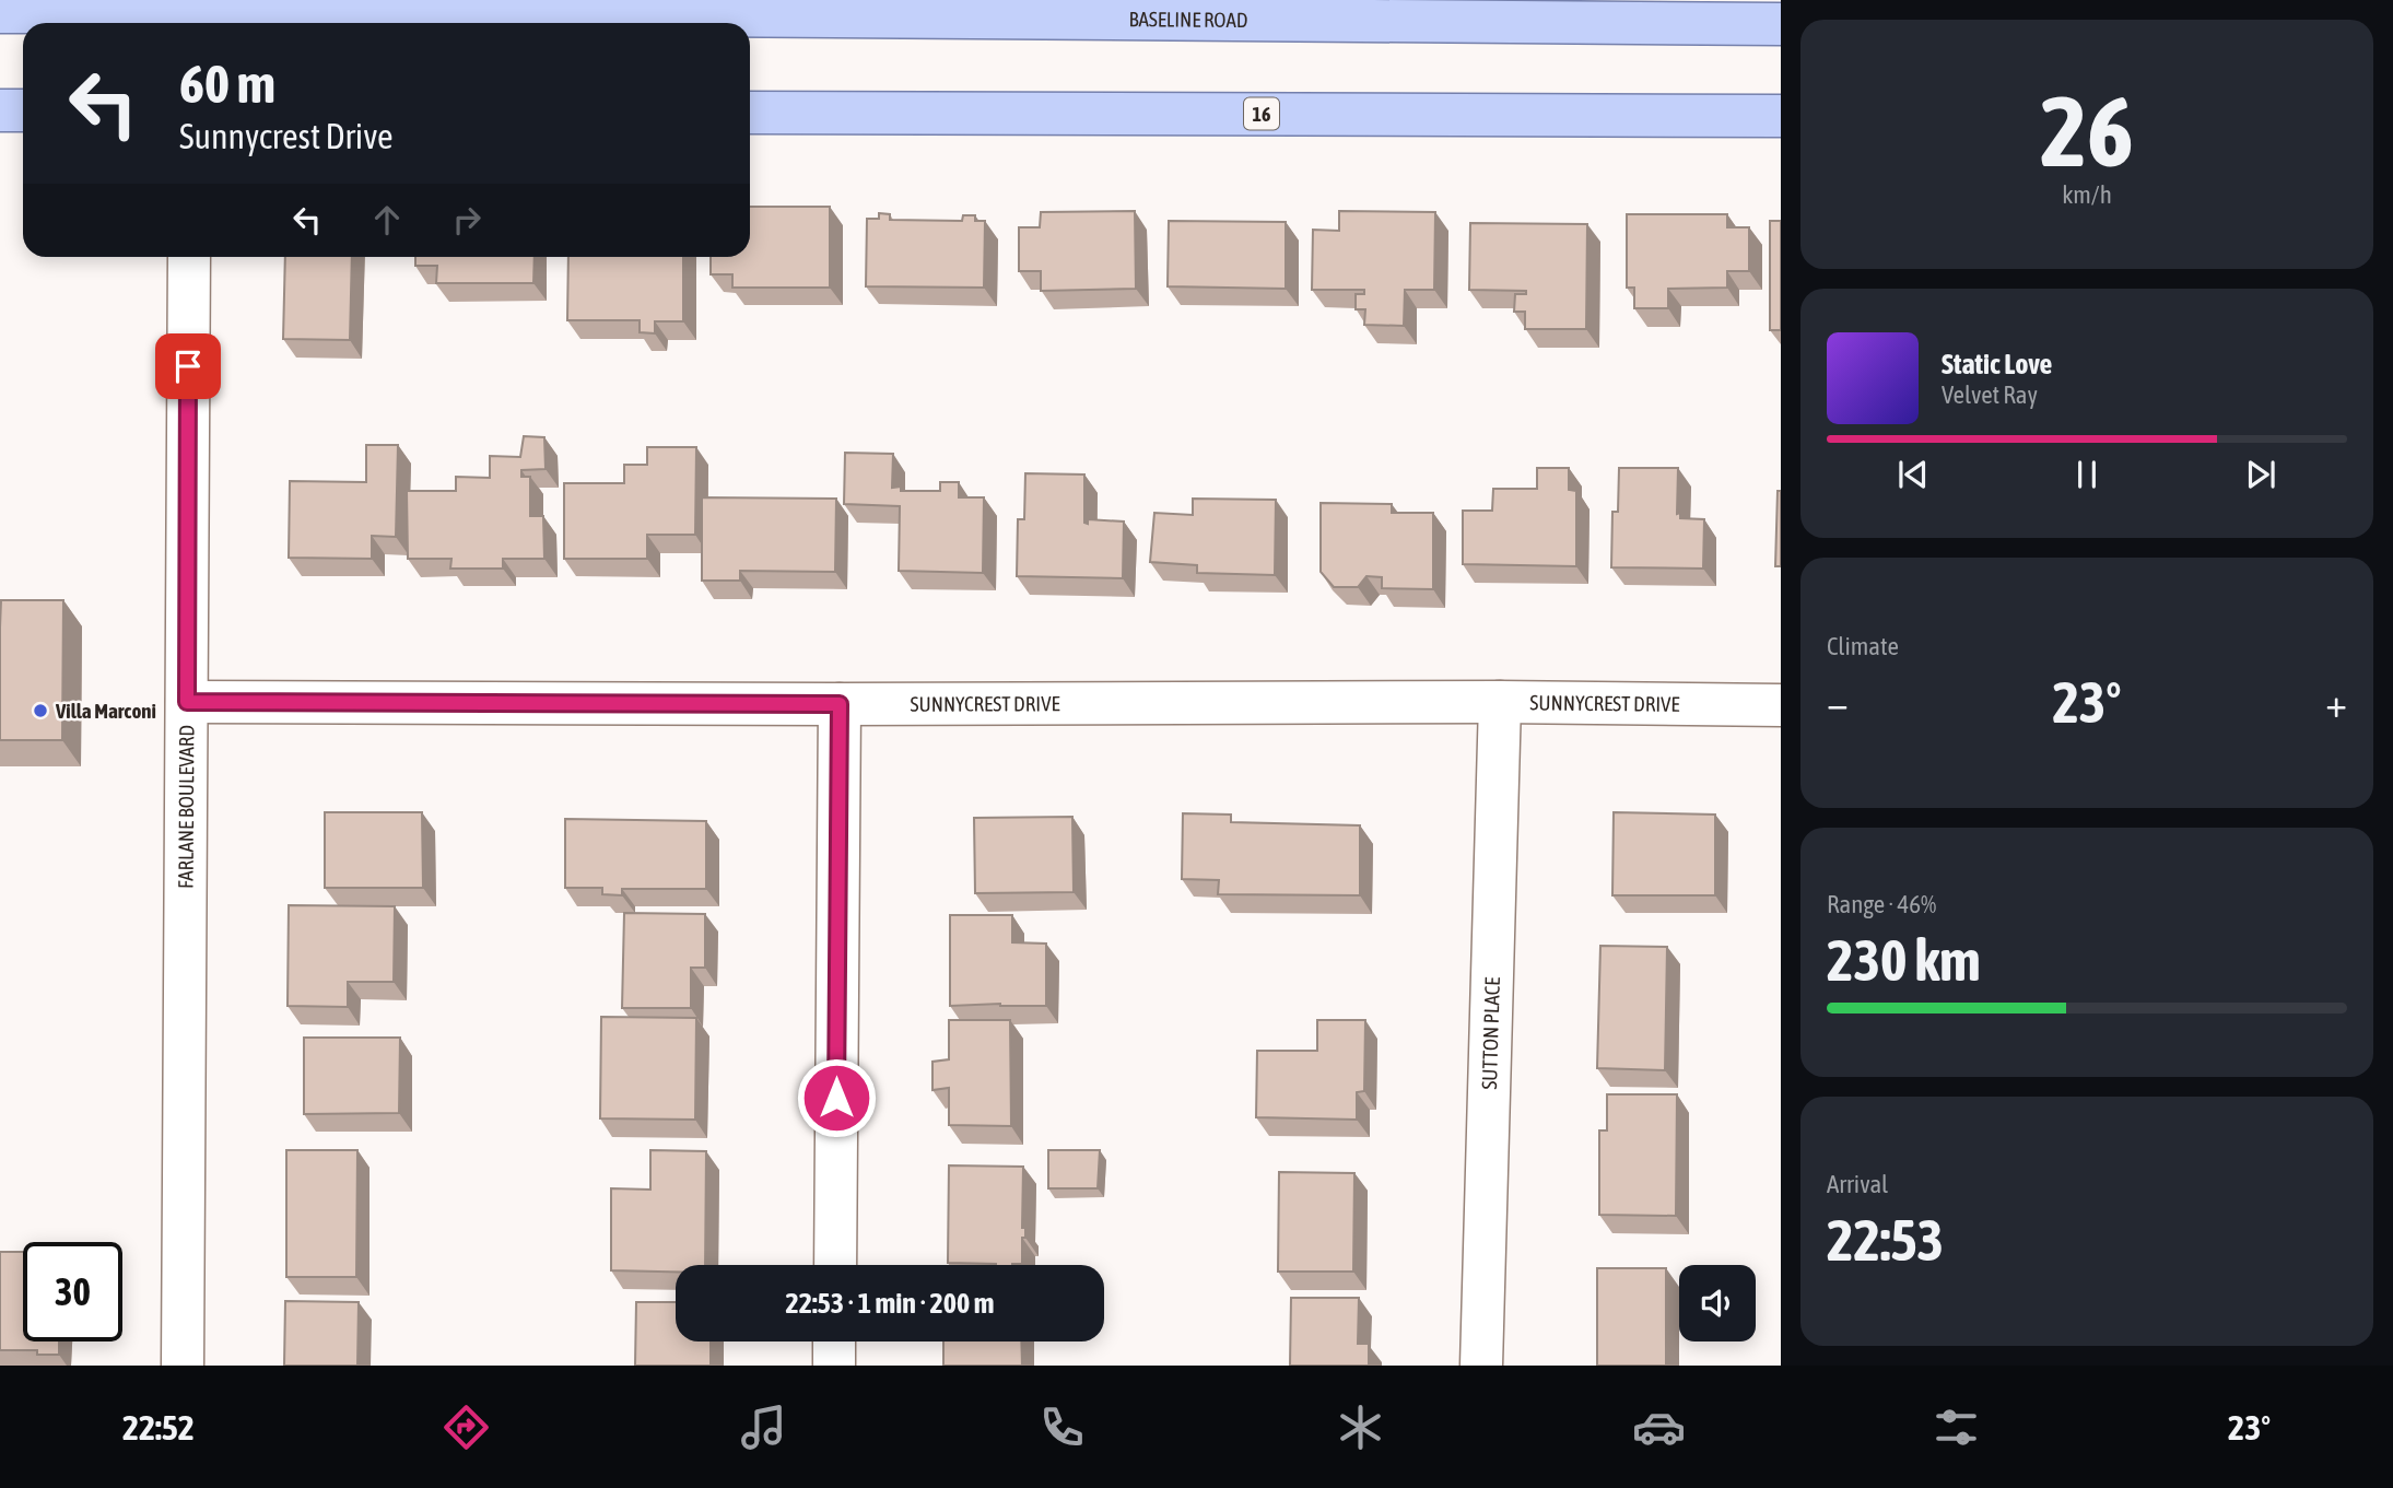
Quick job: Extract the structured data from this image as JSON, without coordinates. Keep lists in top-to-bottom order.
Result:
{
  "streets": {
    "main road": ["BASELINE ROAD", "16"],
    "street": ["SUNNYCREST DRIVE", "FARLANE BOULEVARD", "SUTTON PLACE"]
  },
  "crossings": [
    ["SUNNYCREST DRIVE", "FARLANE BOULEVARD"],
    ["SUNNYCREST DRIVE", "SUTTON PLACE"]
  ],
  "places": ["Villa Marconi"],
  "page": {
    "tile": [
      ["26", "km/h"],
      "Climate",
      ["Range · 46%", "230 km"],
      ["Arrival", "22:53"]
    ],
    "turn": ["60 m", "Sunnycrest Drive"],
    "song": ["Static Love", "Velvet Ray"],
    "heat": ["−", "23°", "+"],
    "limit": "30",
    "trip": "22:53 · 1 min · 200 m",
    "tabs": ["22:52", "23°"]
  }
}
